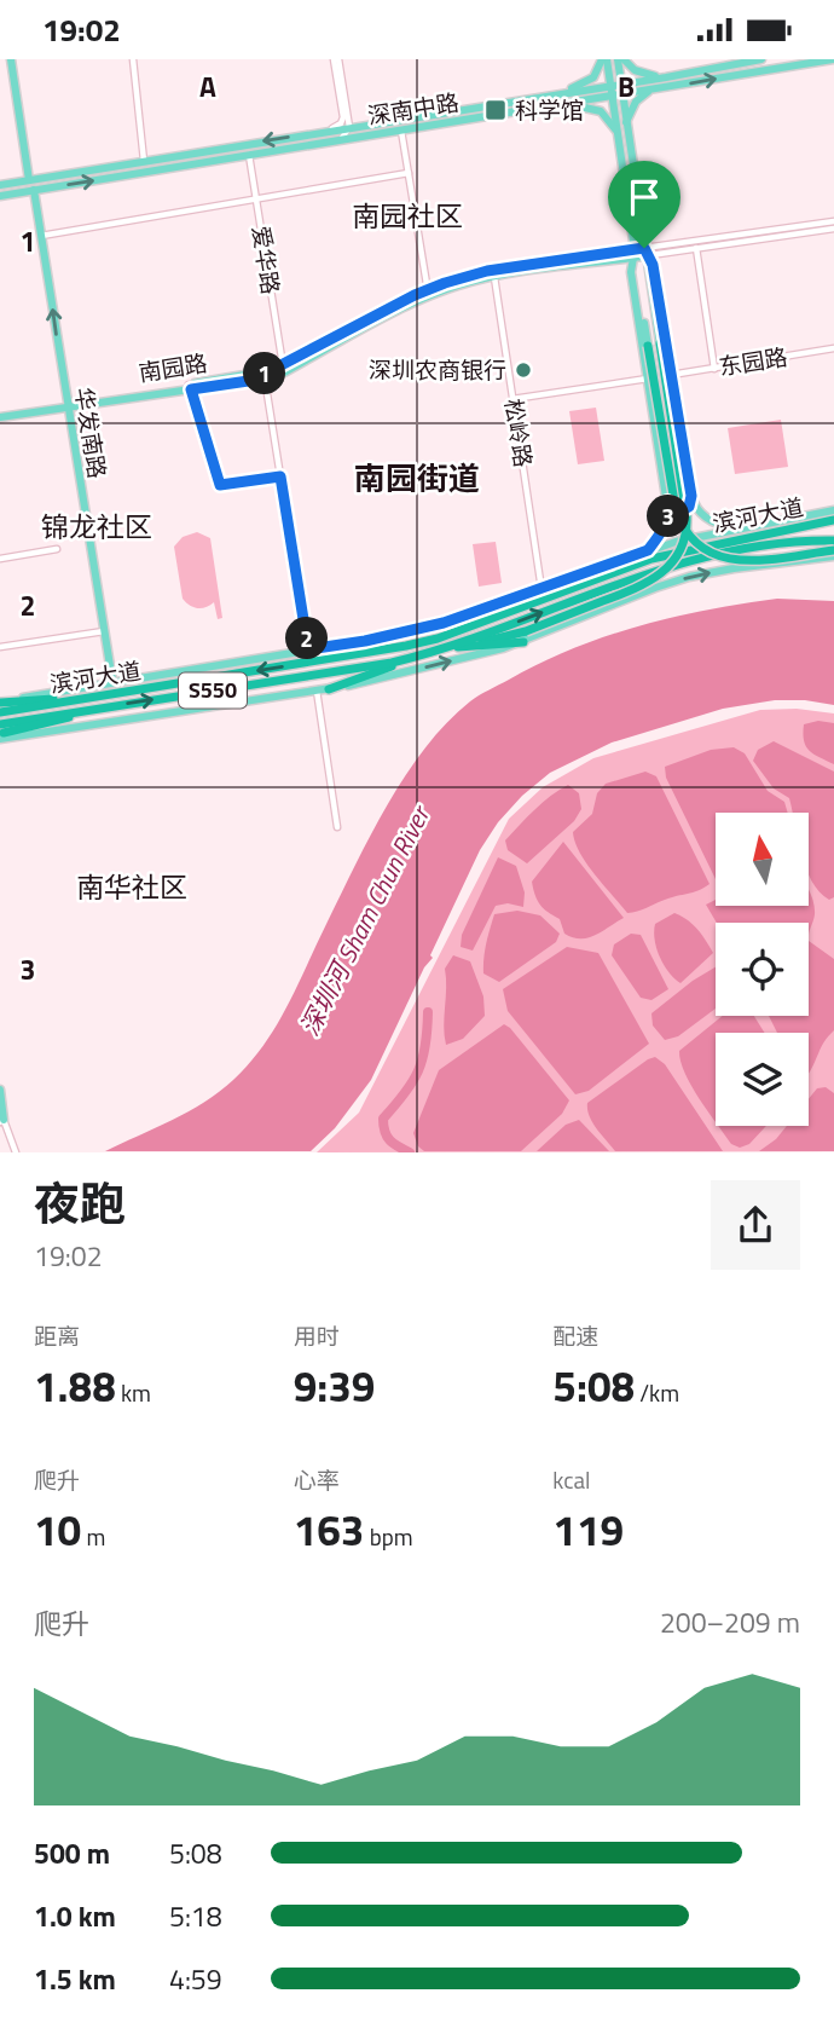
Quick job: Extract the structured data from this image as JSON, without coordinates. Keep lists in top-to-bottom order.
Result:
{
  "streets": {
    "highway": ["滨河大道", "S550"],
    "main road": ["深南中路", "南园路", "华发南路"],
    "street": ["爱华路", "东园路", "松岭路"]
  },
  "crossings": [
    ["深南中路", "爱华路"],
    ["深南中路", "华发南路"],
    ["爱华路", "南园路"],
    ["南园路", "华发南路"],
    ["南园路", "松岭路"]
  ],
  "districts": [
    "南园社区",
    "南园街道",
    "锦龙社区",
    "南华社区"
  ],
  "water": ["深圳河 Sham Chun River"],
  "places": {
    "transit": ["科学馆"],
    "other": ["深圳农商银行"]
  },
  "north": "top",
  "page": {
    "status": "19:02",
    "pins": ["1", "3", "2"],
    "heading": ["夜跑", "19:02"],
    "stats": [
      ["距离", "1.88 km"],
      ["用时", "9:39"],
      ["配速", "5:08 /km"],
      ["爬升", "10 m"],
      ["心率", "163 bpm"],
      ["kcal", "119"]
    ],
    "chart": ["爬升", "200–209 m"],
    "list": [
      {
        "name": "500 m",
        "note": "5:08"
      },
      {
        "name": "1.0 km",
        "note": "5:18"
      },
      {
        "name": "1.5 km",
        "note": "4:59"
      }
    ]
  },
  "grid": {
    "columns": ["A", "B"],
    "rows": ["1", "2", "3"]
  }
}
